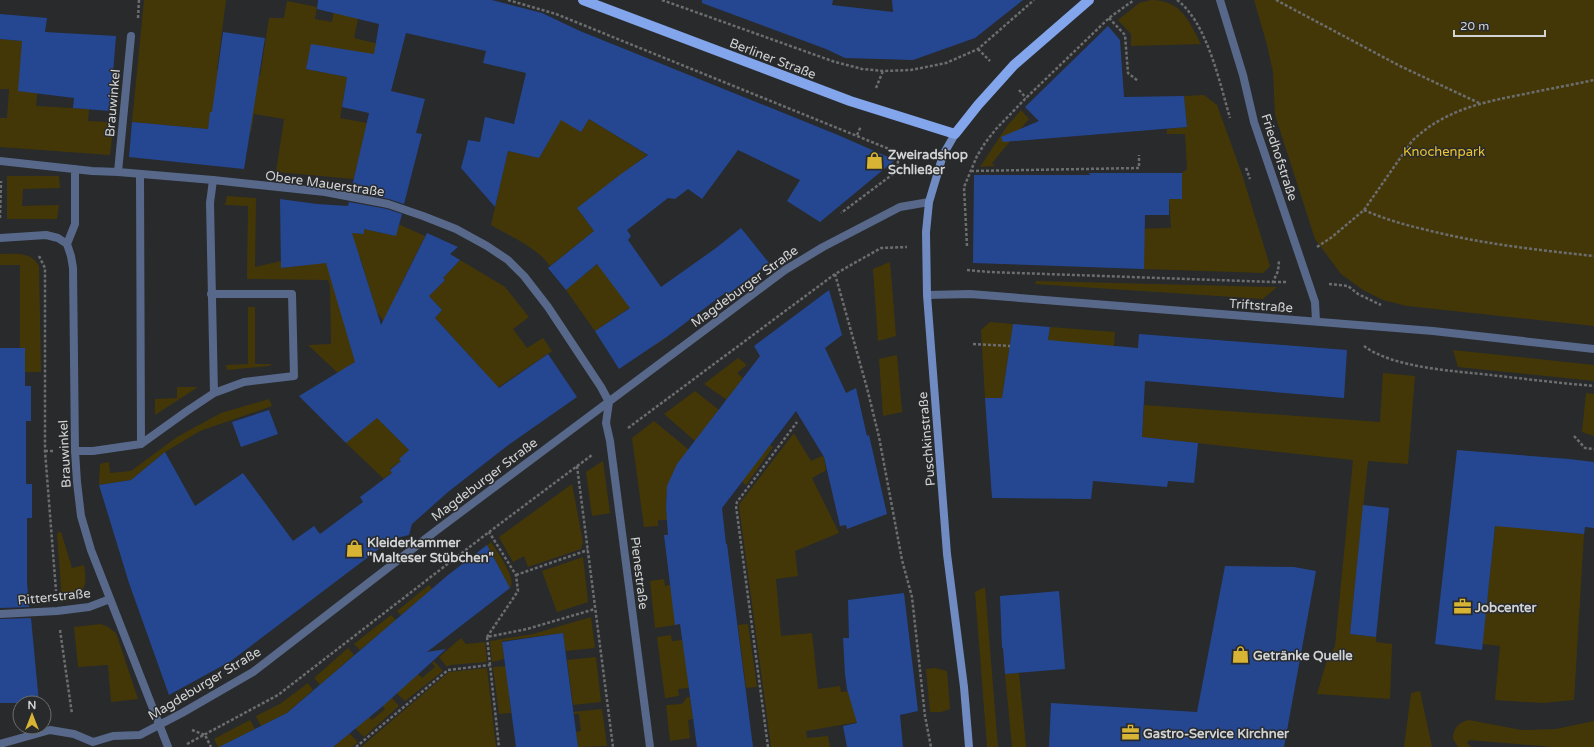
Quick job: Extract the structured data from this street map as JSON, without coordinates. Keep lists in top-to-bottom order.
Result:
{
  "streets": {
    "main road": ["Berliner Straße", "Puschkinstraße"],
    "street": [
      "Brauwinkel",
      "Friedhofstraße",
      "Obere Mauerstraße",
      "Magdeburger Straße",
      "Triftstraße",
      "Pienestraße",
      "Ritterstraße"
    ]
  },
  "crossings": [
    ["Berliner Straße", "Puschkinstraße"],
    ["Brauwinkel", "Obere Mauerstraße"],
    ["Brauwinkel", "Magdeburger Straße"],
    ["Brauwinkel", "Ritterstraße"],
    ["Friedhofstraße", "Triftstraße"],
    ["Obere Mauerstraße", "Magdeburger Straße"],
    ["Obere Mauerstraße", "Pienestraße"],
    ["Magdeburger Straße", "Puschkinstraße"],
    ["Magdeburger Straße", "Pienestraße"],
    ["Triftstraße", "Puschkinstraße"]
  ],
  "parks": ["Knochenpark"],
  "places": {
    "shop": ["Zweiradshop Schließer", "Kleiderkammer \"Malteser Stübchen\"", "Getränke Quelle"],
    "office": ["Jobcenter", "Gastro-Service Kirchner"]
  },
  "scale_bar": "20 m",
  "north": "top"
}
